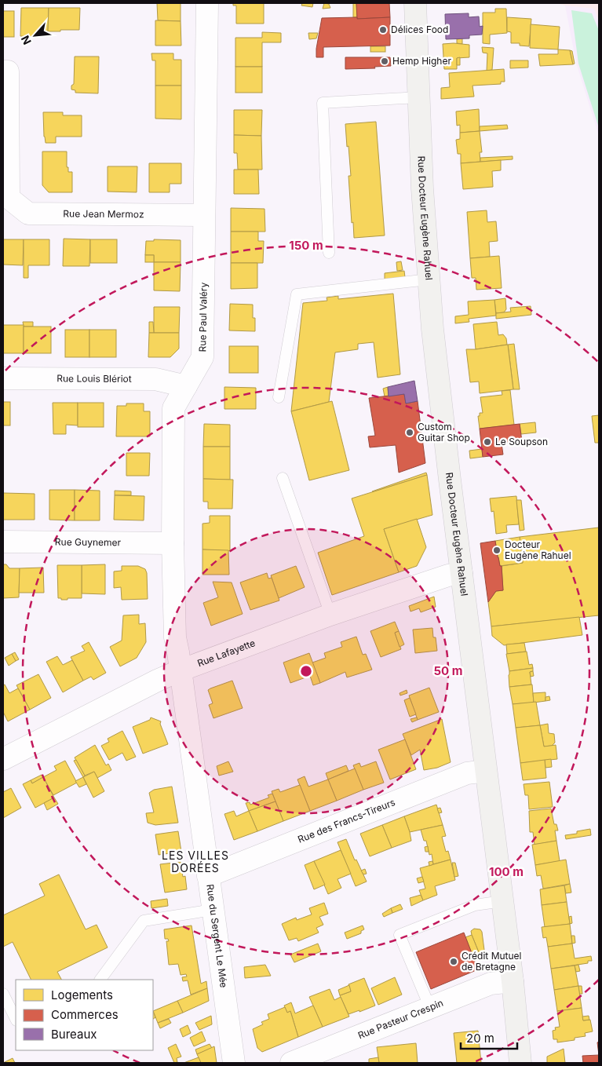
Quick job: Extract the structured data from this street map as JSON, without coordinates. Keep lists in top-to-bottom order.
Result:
{
  "streets": {
    "main road": ["Rue Docteur Eugène Rahuel"],
    "street": [
      "Rue Jean Mermoz",
      "Rue Paul Valéry",
      "Rue Louis Blériot",
      "Rue Guynemer",
      "Rue Lafayette",
      "Rue des Francs-Tireurs",
      "Rue du Sergent Le Mée",
      "Rue Pasteur Crespin"
    ]
  },
  "crossings": [
    ["Rue Jean Mermoz", "Rue Paul Valéry"],
    ["Rue Docteur Eugène Rahuel", "Rue Lafayette"],
    ["Rue Docteur Eugène Rahuel", "Rue des Francs-Tireurs"],
    ["Rue Docteur Eugène Rahuel", "Rue Pasteur Crespin"],
    ["Rue Paul Valéry", "Rue Louis Blériot"],
    ["Rue Paul Valéry", "Rue Guynemer"],
    ["Rue Paul Valéry", "Rue Lafayette"],
    ["Rue Paul Valéry", "Rue du Sergent Le Mée"],
    ["Rue Lafayette", "Rue du Sergent Le Mée"],
    ["Rue des Francs-Tireurs", "Rue du Sergent Le Mée"]
  ],
  "districts": ["LES VILLES DORÉES"],
  "places": [
    "Délices Food",
    "Hemp Higher",
    "Custom Guitar Shop",
    "Le Soupson",
    "Docteur Eugène Rahuel",
    "Crédit Mutuel de Bretagne"
  ],
  "legend": ["Logements", "Commerces", "Bureaux"],
  "scale_bar": "20 m",
  "north": "bottom left",
  "rings": ["150 m", "50 m", "100 m"]
}
